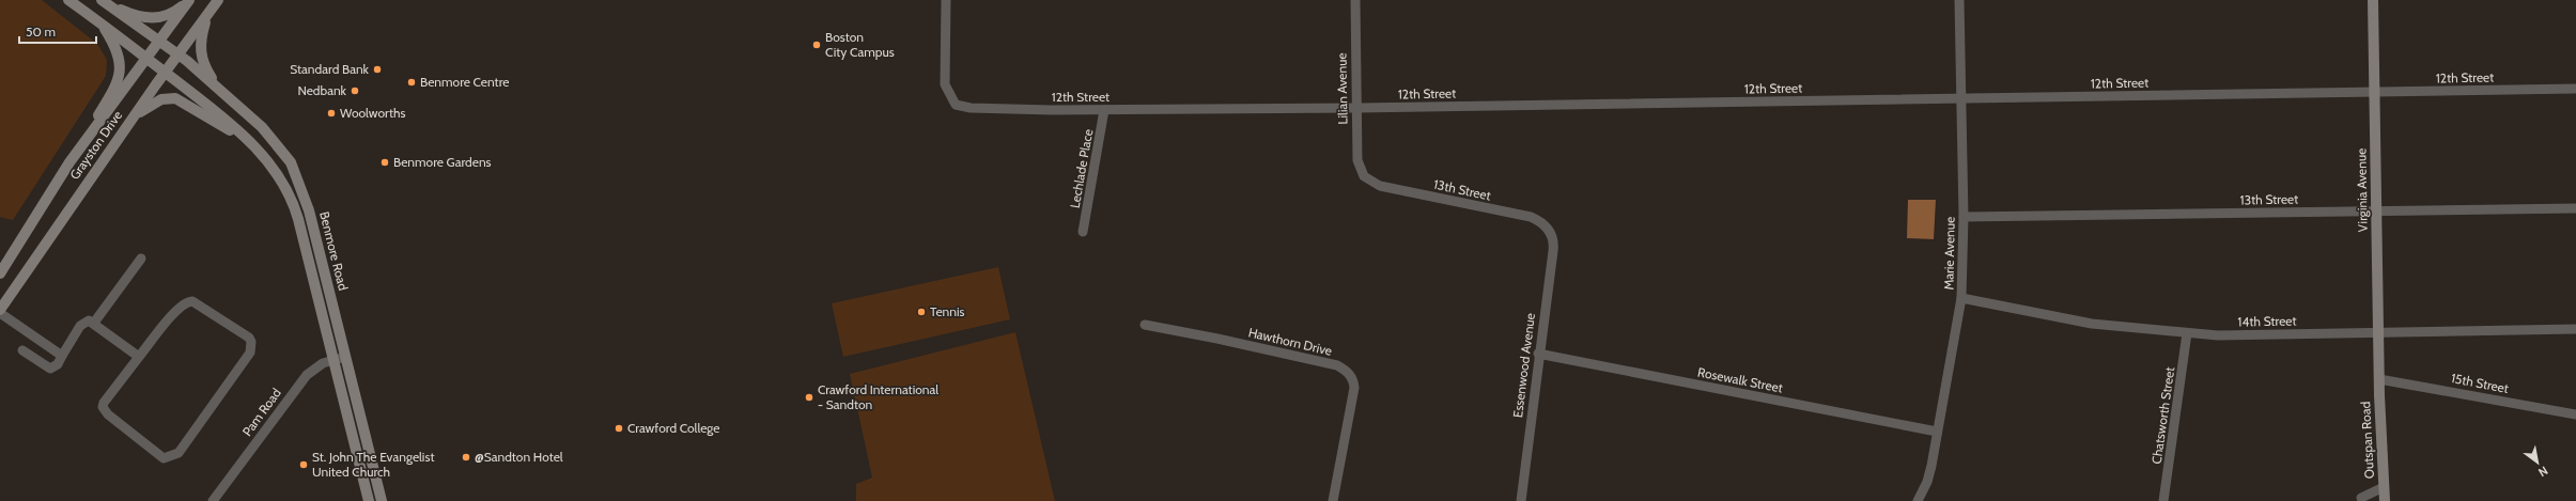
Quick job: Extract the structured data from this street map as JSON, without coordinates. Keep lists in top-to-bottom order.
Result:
{
  "streets": {
    "street": [
      "12th Street",
      "Lilian Avenue",
      "Grayston Drive",
      "Lechlade Place",
      "13th Street",
      "Virginia Avenue",
      "Benmore Road",
      "Marie Avenue",
      "14th Street",
      "Hawthorn Drive",
      "Essenwood Avenue",
      "Rosewalk Street",
      "15th Street",
      "Pam Road",
      "Chatsworth Street",
      "Outspan Road"
    ]
  },
  "crossings": [
    ["12th Street", "Lilian Avenue"],
    ["12th Street", "Lechlade Place"],
    ["12th Street", "Virginia Avenue"],
    ["12th Street", "Marie Avenue"],
    ["Lilian Avenue", "13th Street"],
    ["Grayston Drive", "Benmore Road"],
    ["13th Street", "Virginia Avenue"],
    ["13th Street", "Marie Avenue"],
    ["13th Street", "Essenwood Avenue"],
    ["Virginia Avenue", "14th Street"],
    ["Virginia Avenue", "15th Street"],
    ["Virginia Avenue", "Outspan Road"],
    ["Benmore Road", "Pam Road"],
    ["Marie Avenue", "14th Street"],
    ["Marie Avenue", "Rosewalk Street"],
    ["14th Street", "Chatsworth Street"],
    ["Essenwood Avenue", "Rosewalk Street"],
    ["15th Street", "Outspan Road"]
  ],
  "places": [
    "Boston City Campus",
    "Standard Bank",
    "Benmore Centre",
    "Nedbank",
    "Woolworths",
    "Benmore Gardens",
    "Tennis",
    "Crawford International - Sandton",
    "Crawford College",
    "@Sandton Hotel",
    "St. John The Evangelist United Church"
  ],
  "scale_bar": "50 m",
  "north": "bottom right"
}
